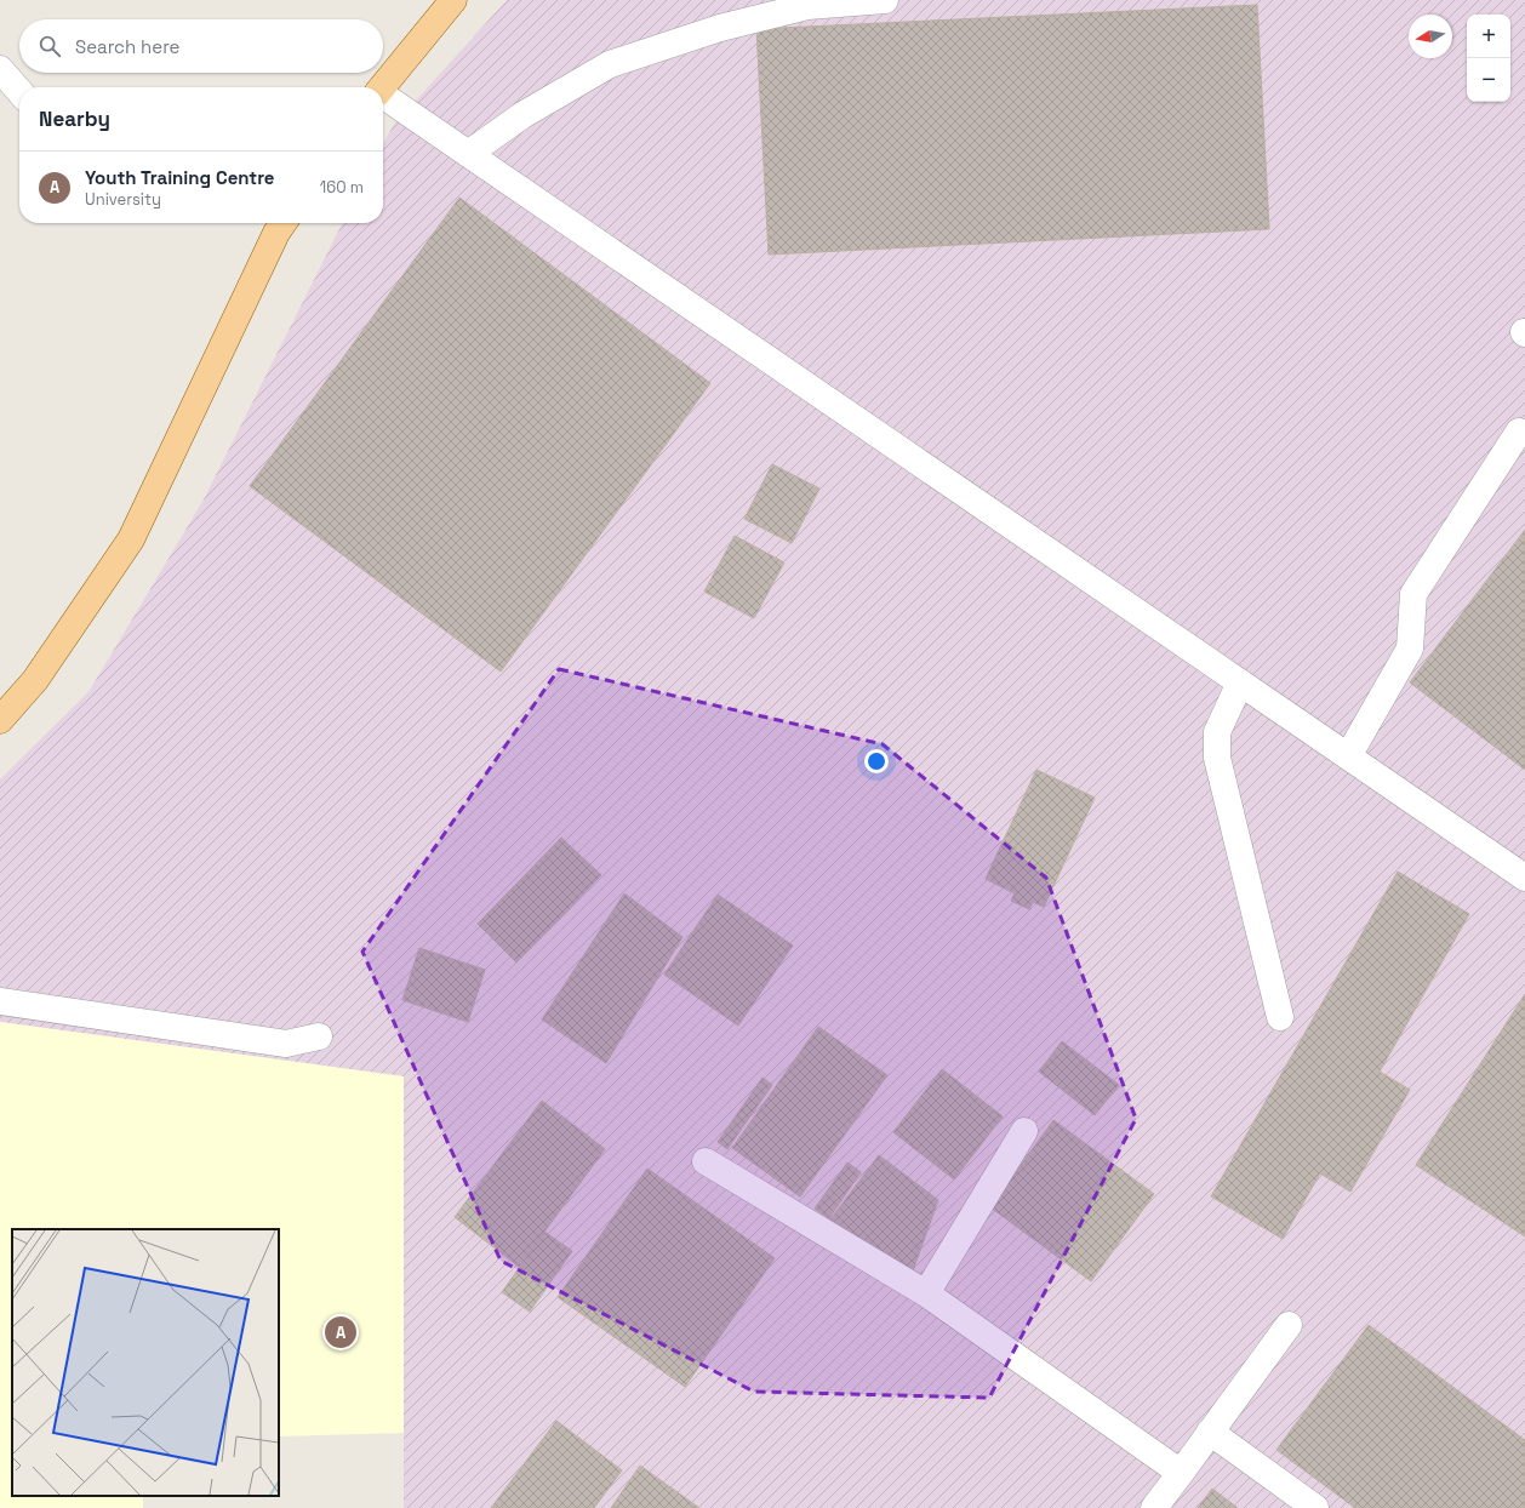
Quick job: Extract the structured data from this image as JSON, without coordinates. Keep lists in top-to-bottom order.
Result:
{
  "north": "left",
  "page": {
    "map_buttons": ["+", "−"],
    "search": "Search here",
    "heading": "Nearby",
    "list": [
      {
        "mark": "A",
        "name": "Youth Training Centre",
        "note": "University",
        "value": "160 m"
      }
    ],
    "pins": "A"
  }
}
